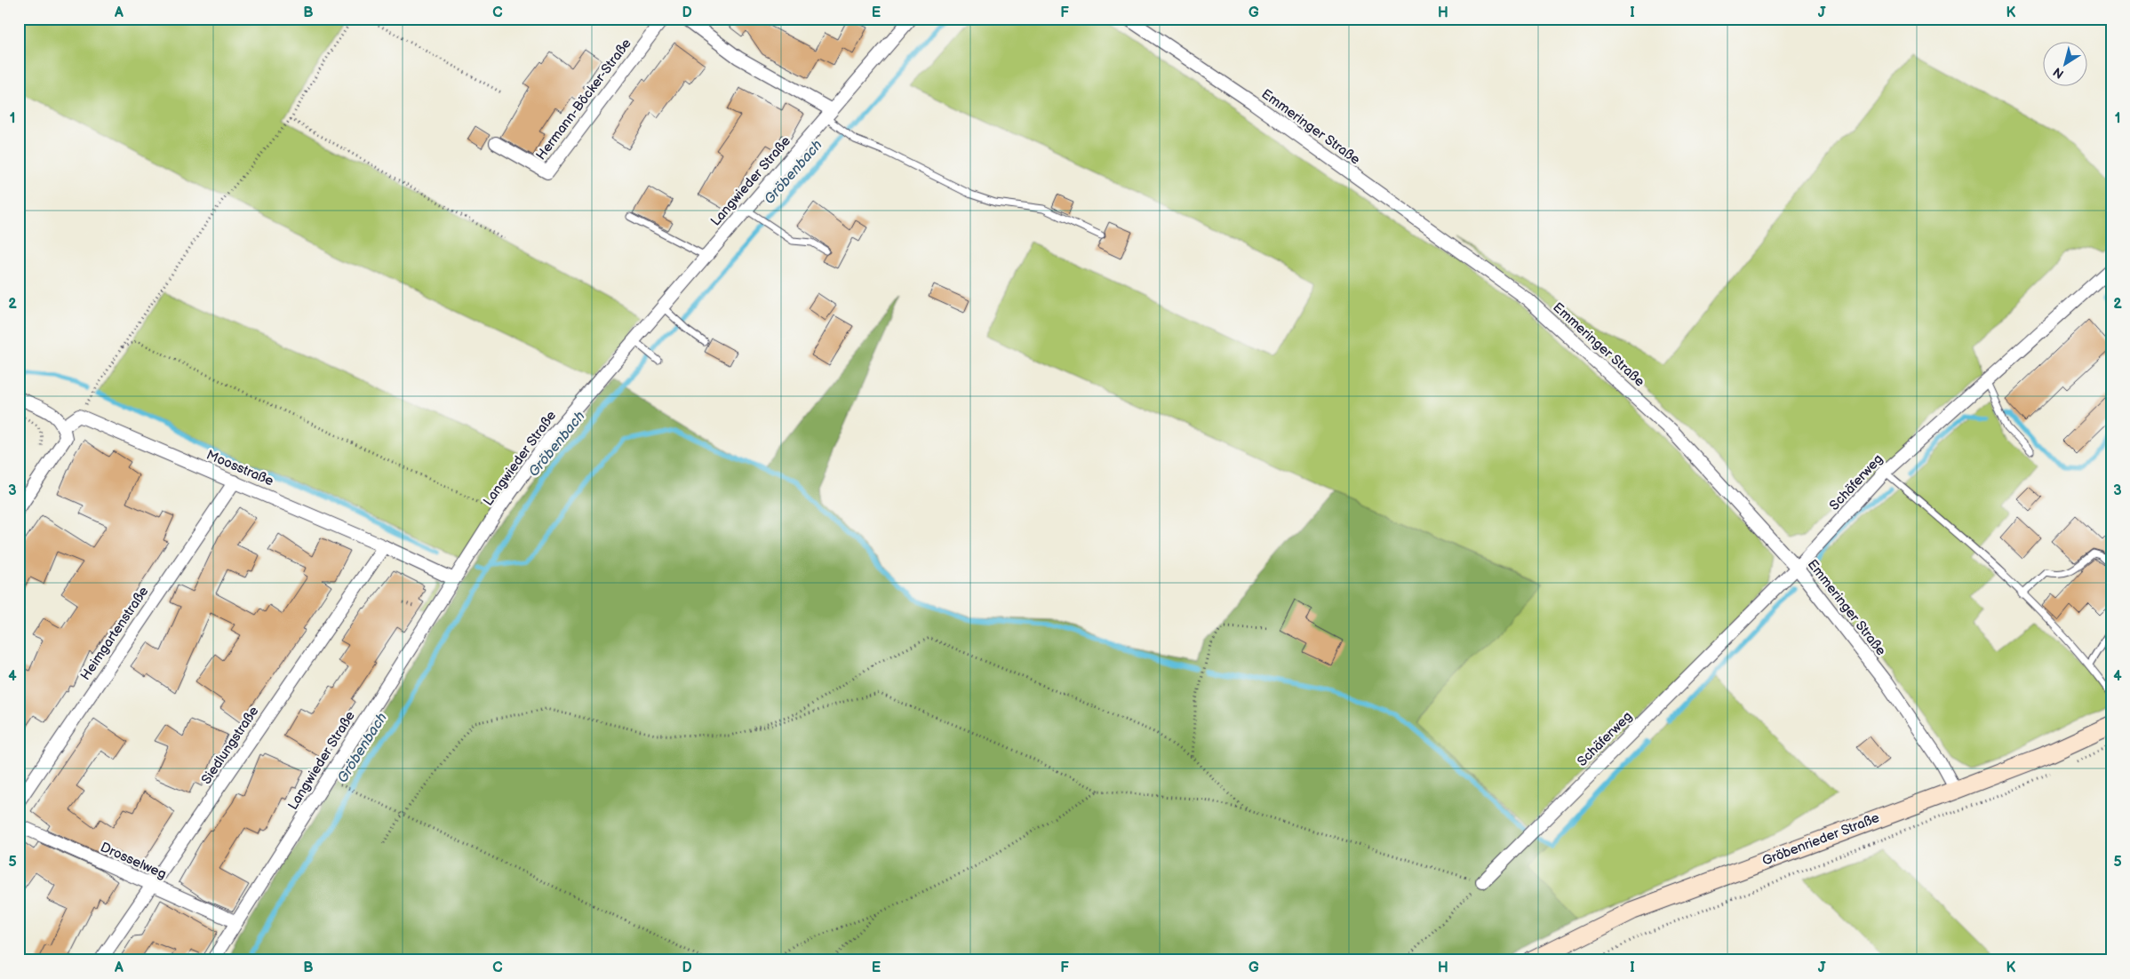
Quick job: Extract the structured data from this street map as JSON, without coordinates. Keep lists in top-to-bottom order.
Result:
{
  "streets": {
    "street": [
      "Hermann-Böcker-Straße",
      "Emmeringer Straße",
      "Langwieder Straße",
      "Moosstraße",
      "Schäferweg",
      "Heimgartenstraße",
      "Siedlungstraße",
      "Gröbenrieder Straße",
      "Drosselweg"
    ]
  },
  "crossings": [
    ["Emmeringer Straße", "Schäferweg"],
    ["Emmeringer Straße", "Gröbenrieder Straße"],
    ["Langwieder Straße", "Moosstraße"],
    ["Langwieder Straße", "Drosselweg"],
    ["Moosstraße", "Heimgartenstraße"],
    ["Moosstraße", "Siedlungstraße"],
    ["Siedlungstraße", "Drosselweg"]
  ],
  "water": ["Gröbenbach"],
  "north": "bottom left",
  "grid": {
    "columns": [
      "A",
      "B",
      "C",
      "D",
      "E",
      "F",
      "G",
      "H",
      "I",
      "J",
      "K"
    ],
    "rows": [
      "1",
      "2",
      "3",
      "4",
      "5"
    ]
  }
}
